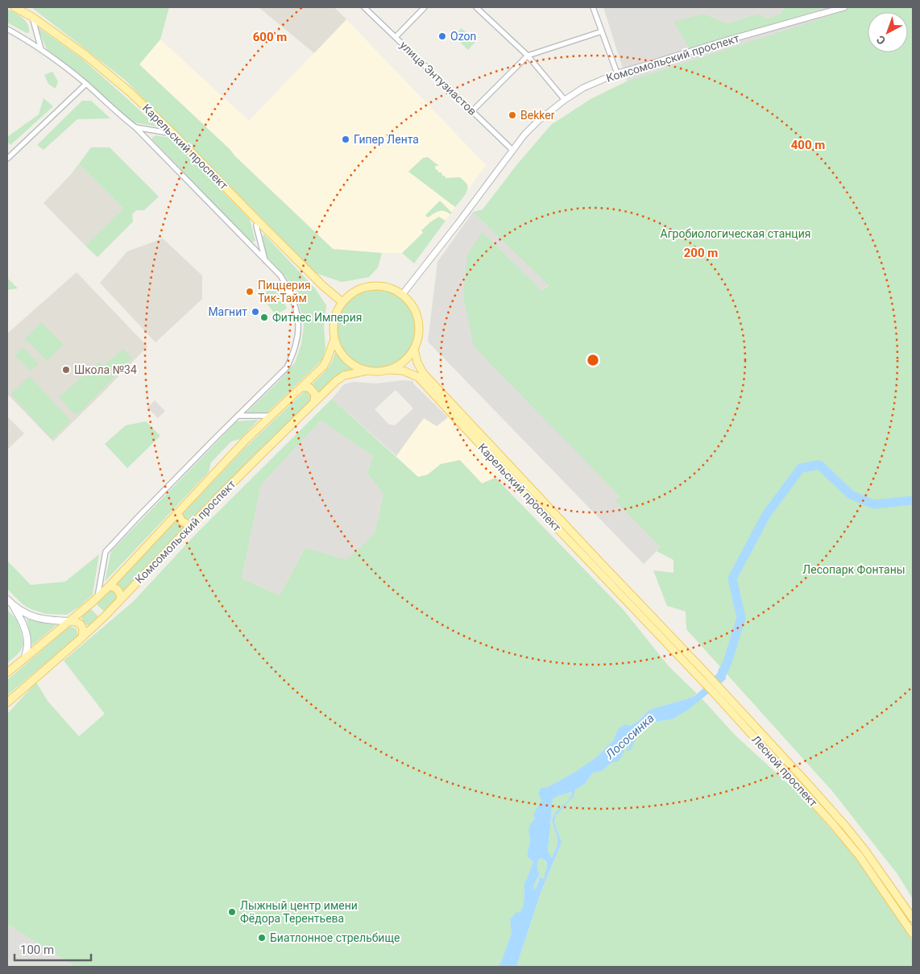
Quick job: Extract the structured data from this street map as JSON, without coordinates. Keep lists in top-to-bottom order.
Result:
{
  "streets": {
    "main road": ["Комсомольский проспект", "Карельский проспект", "Лесной проспект"],
    "street": ["улица Энтузиастов"]
  },
  "crossings": [
    ["Комсомольский проспект", "улица Энтузиастов"],
    ["Комсомольский проспект", "Карельский проспект"],
    ["Карельский проспект", "Лесной проспект"]
  ],
  "water": ["Лососинка"],
  "parks": ["Агробиологическая станция", "Лесопарк Фонтаны"],
  "places": [
    "Ozon",
    "Bekker",
    "Гипер Лента",
    "Пиццерия Тик-Тайм",
    "Магнит",
    "Фитнес Империя",
    "Школа №34",
    "Лыжный центр имени Фёдора Терентьева",
    "Биатлонное стрельбище"
  ],
  "scale_bar": "100 m",
  "north": "bottom left",
  "rings": ["600 m", "400 m", "200 m"]
}
